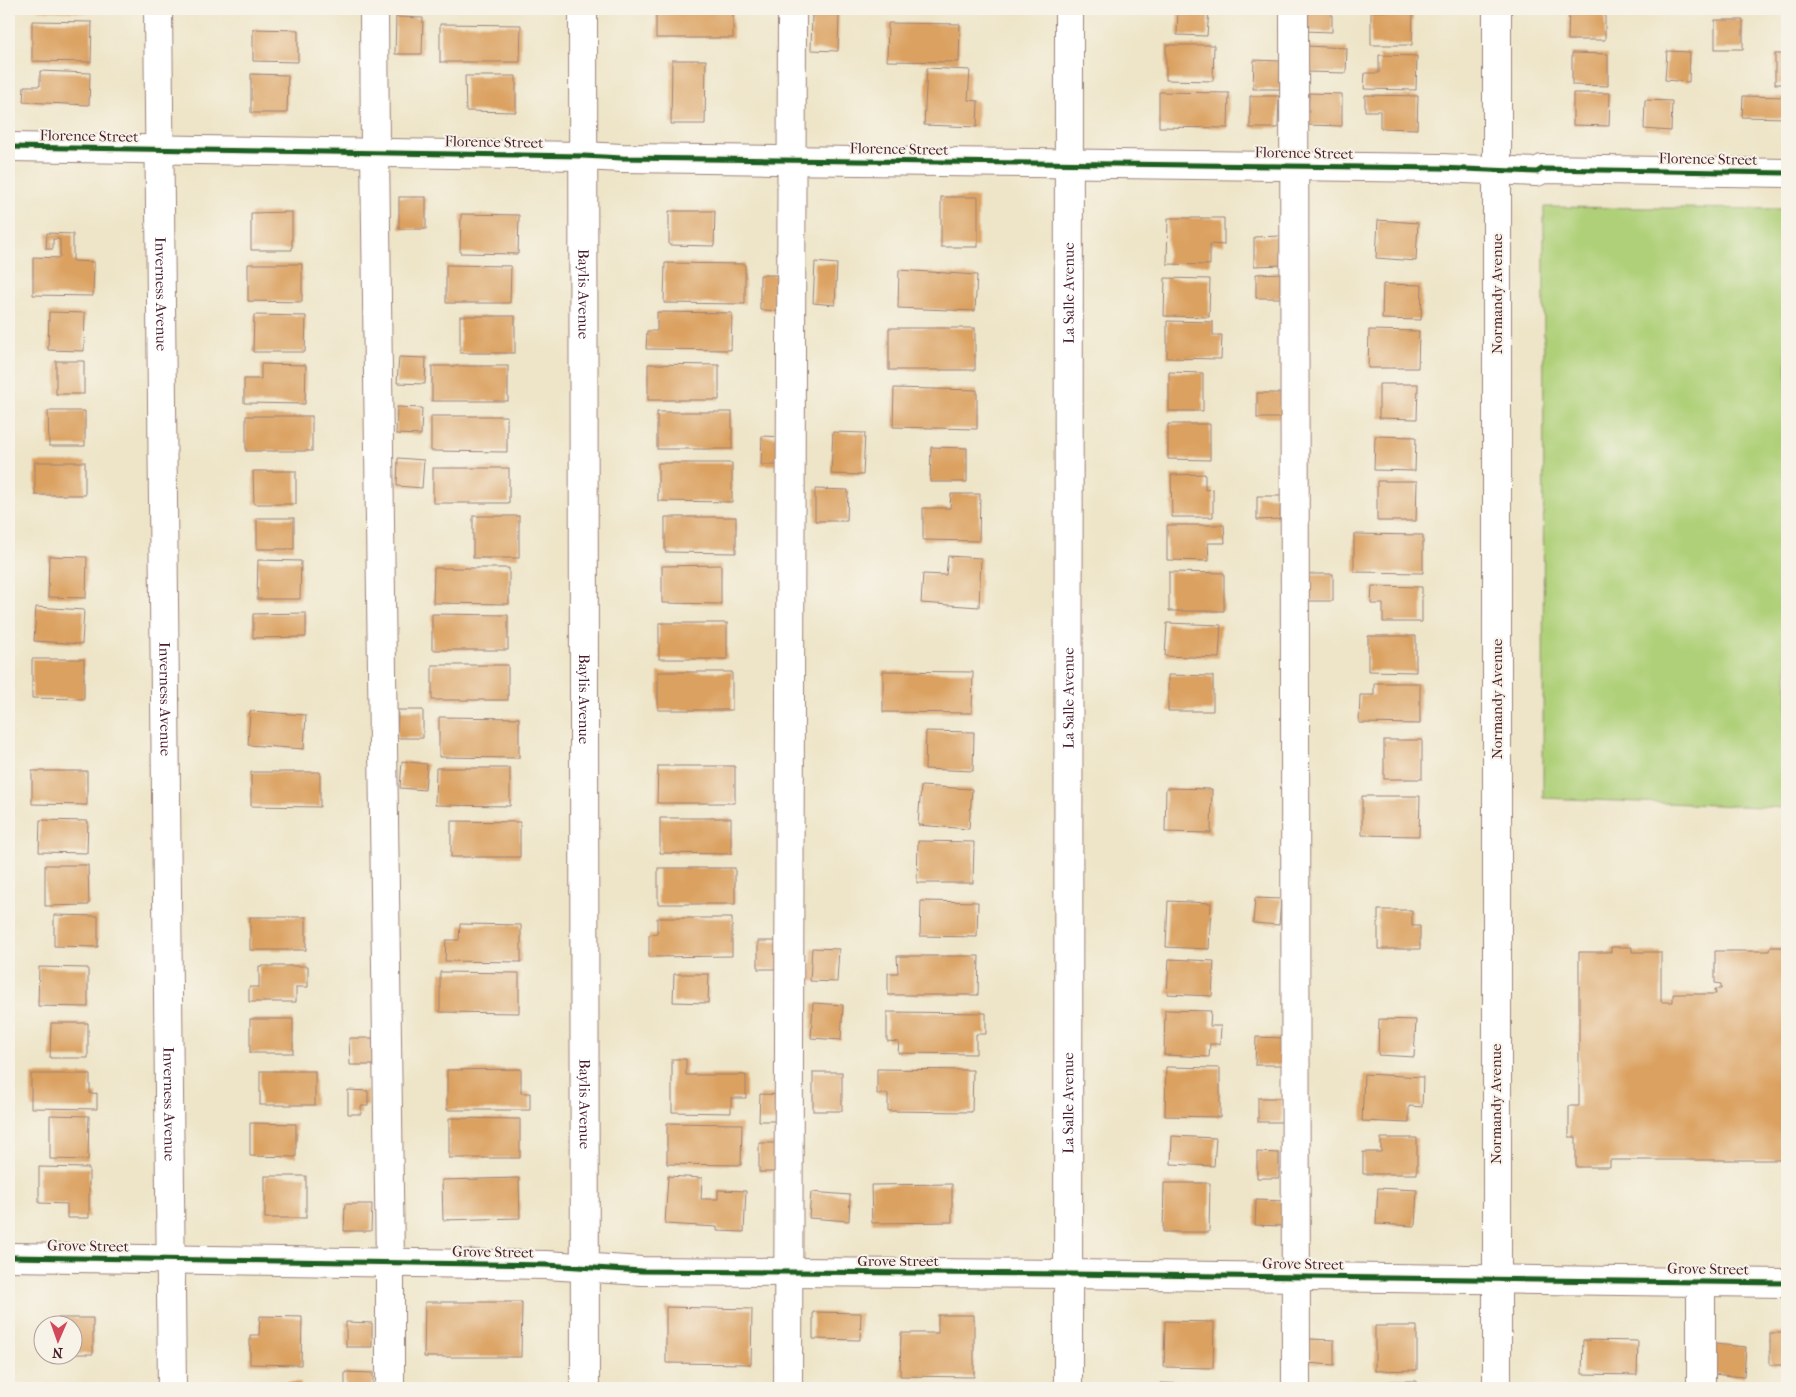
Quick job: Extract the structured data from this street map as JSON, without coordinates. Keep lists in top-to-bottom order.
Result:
{
  "streets": {
    "street": [
      "Florence Street",
      "La Salle Avenue",
      "Inverness Avenue",
      "Baylis Avenue",
      "Normandy Avenue",
      "Grove Street"
    ]
  },
  "crossings": [
    ["Florence Street", "La Salle Avenue"],
    ["Florence Street", "Inverness Avenue"],
    ["Florence Street", "Baylis Avenue"],
    ["Florence Street", "Normandy Avenue"],
    ["La Salle Avenue", "Grove Street"],
    ["Inverness Avenue", "Grove Street"],
    ["Baylis Avenue", "Grove Street"],
    ["Normandy Avenue", "Grove Street"]
  ],
  "north": "bottom"
}
